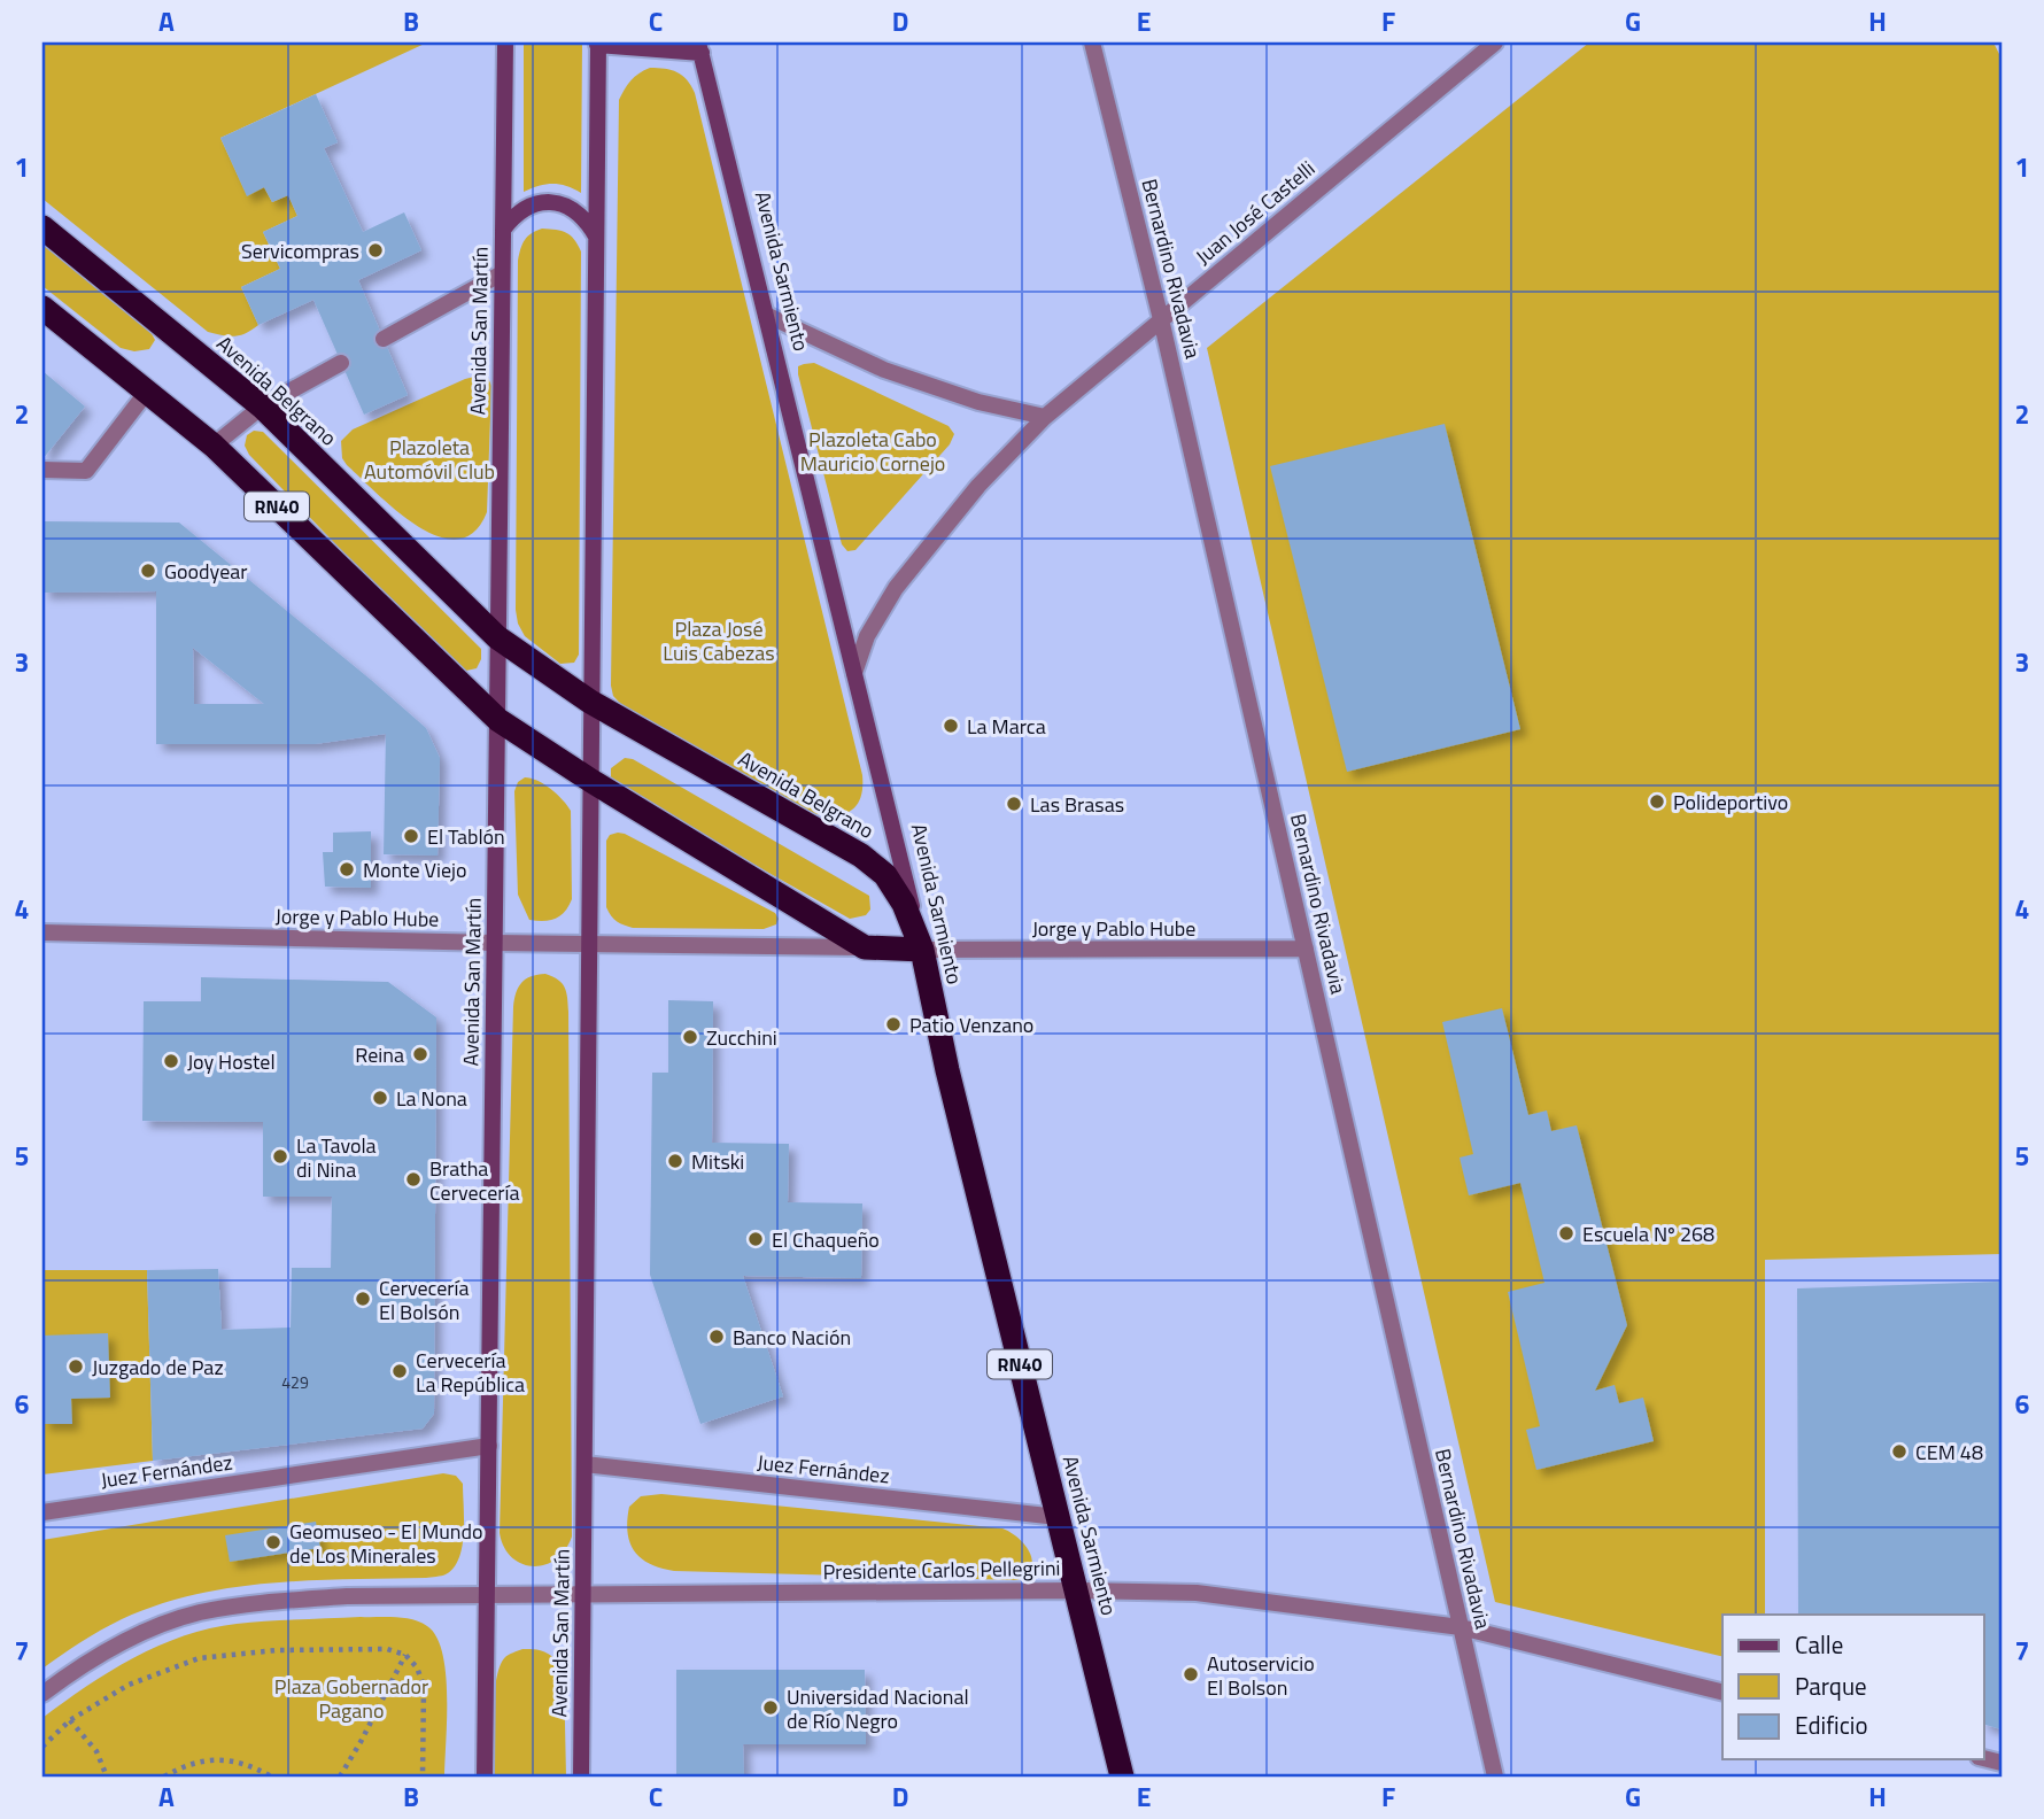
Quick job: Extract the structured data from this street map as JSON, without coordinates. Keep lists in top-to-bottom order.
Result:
{
  "streets": {
    "highway": ["Avenida Sarmiento", "Avenida Belgrano", "RN40"],
    "main road": ["Avenida San Martín"],
    "street": [
      "Juan José Castelli",
      "Bernardino Rivadavia",
      "Jorge y Pablo Hube",
      "Juez Fernández",
      "Presidente Carlos Pellegrini"
    ]
  },
  "crossings": [
    ["Juan José Castelli", "Bernardino Rivadavia"],
    ["Juan José Castelli", "Avenida Sarmiento"],
    ["Bernardino Rivadavia", "Jorge y Pablo Hube"],
    ["Bernardino Rivadavia", "Presidente Carlos Pellegrini"],
    ["Avenida Sarmiento", "Avenida Belgrano"],
    ["Avenida Sarmiento", "RN40"],
    ["Avenida Sarmiento", "Jorge y Pablo Hube"],
    ["Avenida Sarmiento", "Juez Fernández"],
    ["Avenida Sarmiento", "Presidente Carlos Pellegrini"],
    ["Avenida San Martín", "Avenida Belgrano"],
    ["Avenida San Martín", "RN40"],
    ["Avenida San Martín", "Jorge y Pablo Hube"],
    ["Avenida San Martín", "Juez Fernández"],
    ["Avenida San Martín", "Presidente Carlos Pellegrini"],
    ["Avenida Belgrano", "RN40"],
    ["Avenida Belgrano", "Jorge y Pablo Hube"],
    ["RN40", "Jorge y Pablo Hube"]
  ],
  "parks": [
    "Plazoleta Cabo Mauricio Cornejo",
    "Plazoleta Automóvil Club",
    "Plaza José Luis Cabezas",
    "Plaza Gobernador Pagano"
  ],
  "places": [
    "Servicompras",
    "Goodyear",
    "La Marca",
    "Polideportivo",
    "Las Brasas",
    "El Tablón",
    "Monte Viejo",
    "Patio Venzano",
    "Zucchini",
    "Reina",
    "Joy Hostel",
    "La Nona",
    "La Tavola di Nina",
    "Mitski",
    "Bratha Cervecería",
    "Escuela Nº 268",
    "El Chaqueño",
    "Cervecería El Bolsón",
    "Banco Nación",
    "Juzgado de Paz",
    "Cervecería La República",
    "CEM 48",
    "Geomuseo - El Mundo de Los Minerales",
    "Autoservicio El Bolson",
    "Universidad Nacional de Río Negro"
  ],
  "house_numbers": ["429"],
  "legend": ["Calle", "Parque", "Edificio"],
  "grid": {
    "columns": [
      "A",
      "B",
      "C",
      "D",
      "E",
      "F",
      "G",
      "H"
    ],
    "rows": [
      "1",
      "2",
      "3",
      "4",
      "5",
      "6",
      "7"
    ]
  }
}
